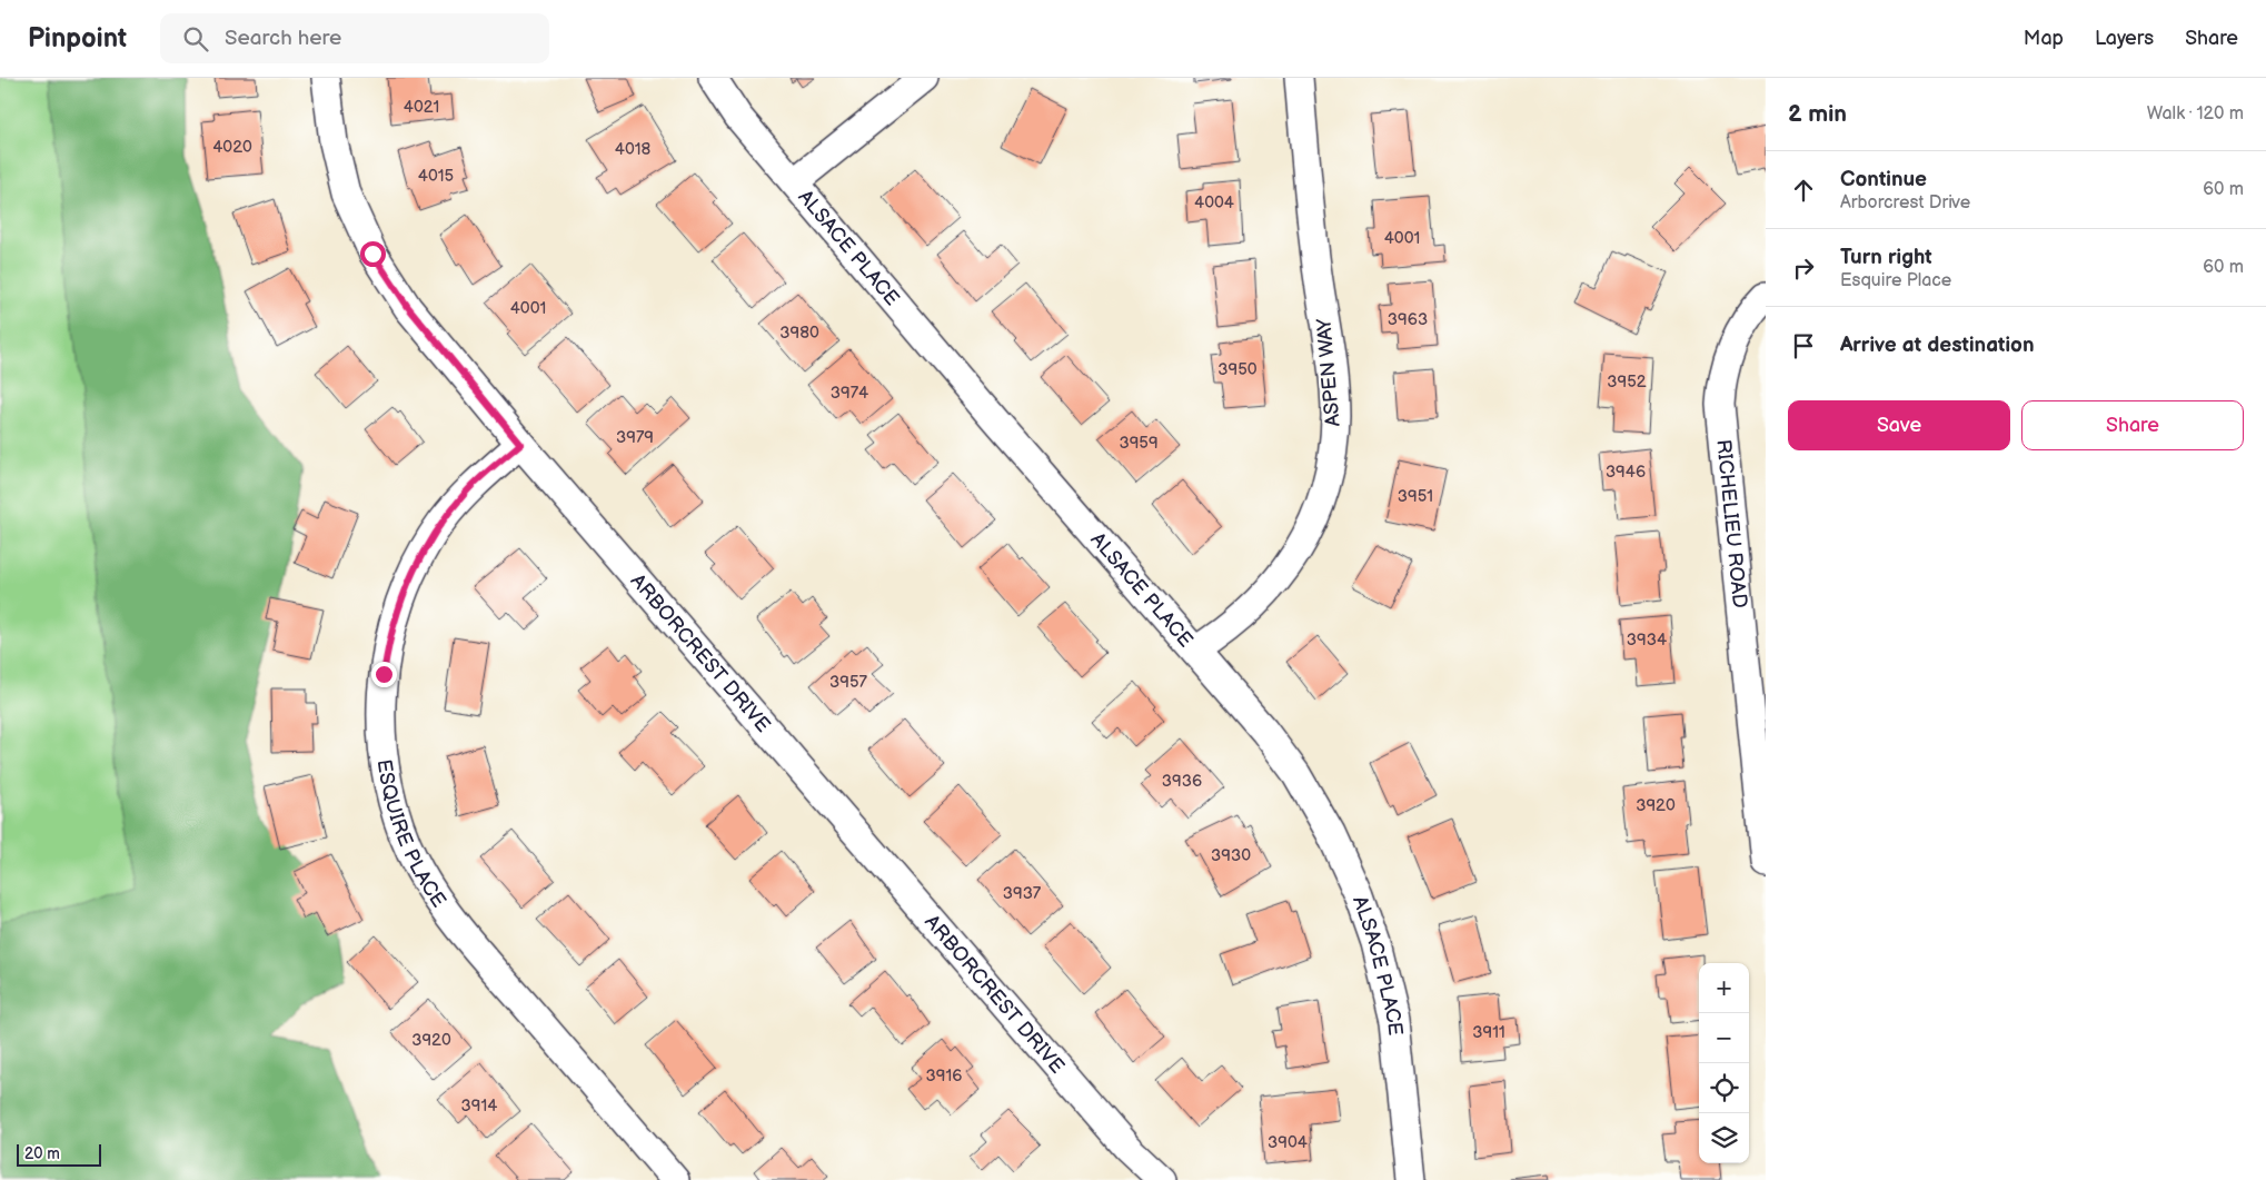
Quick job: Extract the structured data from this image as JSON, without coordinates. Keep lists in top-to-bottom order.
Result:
{
  "streets": {
    "street": [
      "ALSACE PLACE",
      "ASPEN WAY",
      "RICHELIEU ROAD",
      "ARBORCREST DRIVE",
      "ESQUIRE PLACE"
    ]
  },
  "crossings": [
    ["ALSACE PLACE", "ASPEN WAY"],
    ["ARBORCREST DRIVE", "ESQUIRE PLACE"]
  ],
  "house_numbers": [
    "4021",
    "4020",
    "4018",
    "4015",
    "4004",
    "4001",
    "4001",
    "3963",
    "3980",
    "3950",
    "3952",
    "3974",
    "3979",
    "3959",
    "3946",
    "3951",
    "3934",
    "3957",
    "3936",
    "3920",
    "3930",
    "3937",
    "3911",
    "3920",
    "3916",
    "3914",
    "3904"
  ],
  "scale_bar": "20 m",
  "page": {
    "header": "Pinpoint",
    "search": "Search here",
    "nav": ["Map", "Layers", "Share"],
    "heading": ["2 min", "Walk · 120 m"],
    "list": [
      ["Continue", "Arborcrest Drive", "60 m"],
      ["Turn right", "Esquire Place", "60 m"],
      "Arrive at destination"
    ],
    "buttons": ["Save", "Share"],
    "map_buttons": ["+", "−"],
    "scale": "20 m"
  }
}
